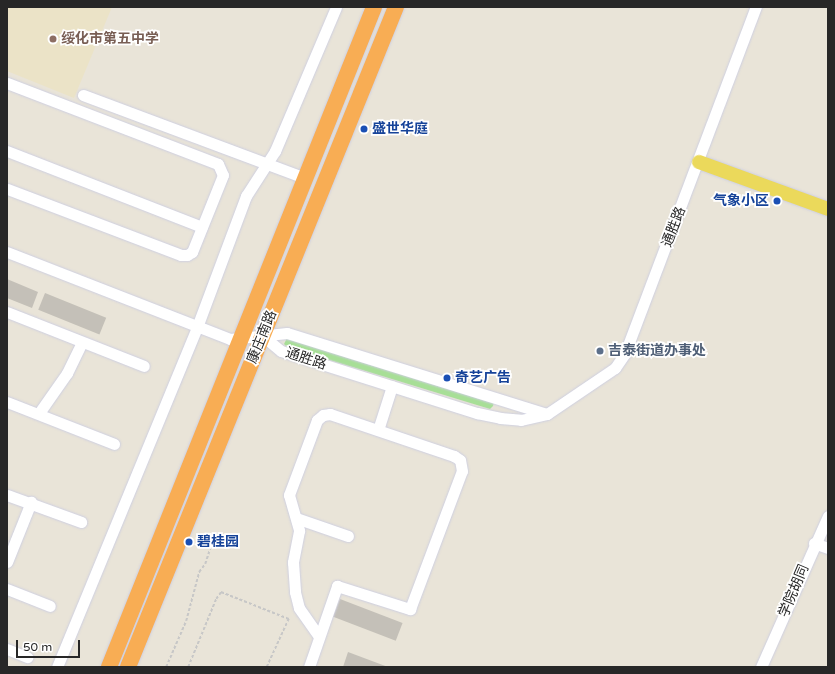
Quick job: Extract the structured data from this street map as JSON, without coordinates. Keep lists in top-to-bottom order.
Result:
{
  "streets": {
    "highway": ["康庄南路"],
    "street": ["通胜路", "学院胡同"]
  },
  "crossings": [
    ["通胜路", "康庄南路"]
  ],
  "places": [
    "绥化市第五中学",
    "盛世华庭",
    "气象小区",
    "吉泰街道办事处",
    "奇艺广告",
    "碧桂园"
  ],
  "scale_bar": "50 m"
}
